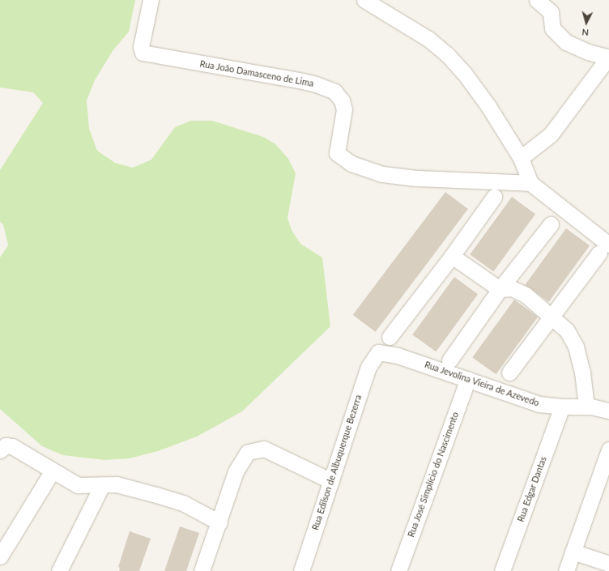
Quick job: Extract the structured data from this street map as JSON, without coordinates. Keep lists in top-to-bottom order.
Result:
{
  "streets": {
    "street": [
      "Rua João Damasceno de Lima",
      "Rua Jevolina Vieira de Azevedo",
      "Rua Edilson de Albuquerque Bezerra",
      "Rua José Simplício do Nascimento",
      "Rua Edgar Dantas"
    ]
  },
  "crossings": [
    ["Rua Jevolina Vieira de Azevedo", "Rua Edilson de Albuquerque Bezerra"],
    ["Rua Jevolina Vieira de Azevedo", "Rua José Simplício do Nascimento"],
    ["Rua Jevolina Vieira de Azevedo", "Rua Edgar Dantas"]
  ],
  "north": "bottom"
}
